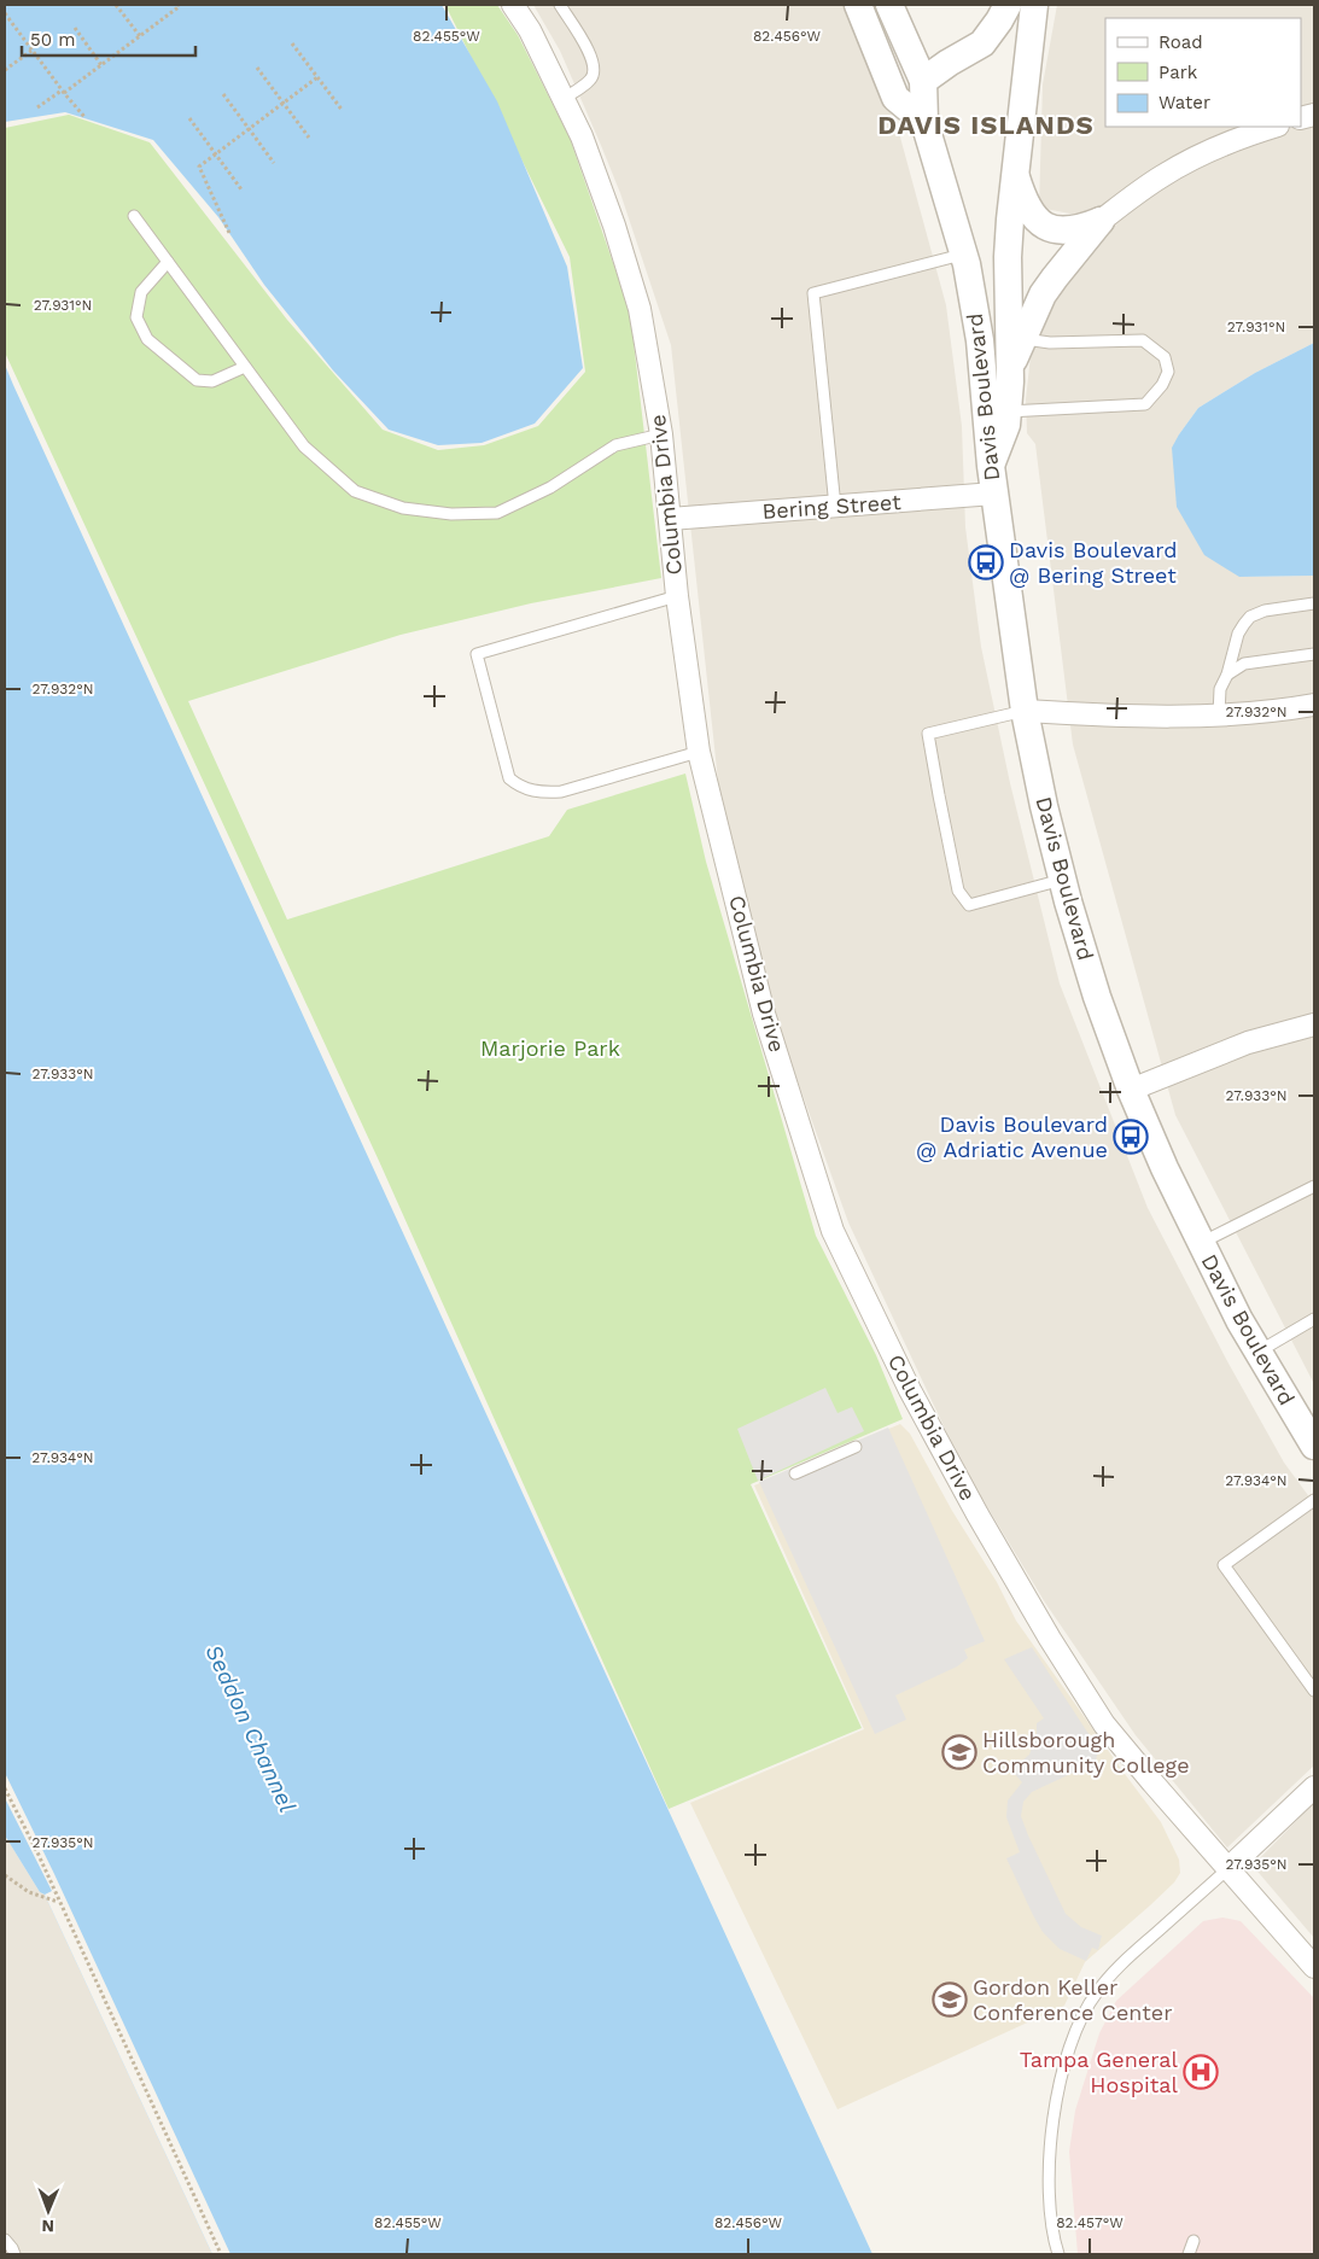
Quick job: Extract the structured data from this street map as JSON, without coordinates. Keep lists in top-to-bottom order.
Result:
{
  "streets": {
    "street": ["Davis Boulevard", "Columbia Drive", "Bering Street"]
  },
  "crossings": [
    ["Davis Boulevard", "Bering Street"],
    ["Columbia Drive", "Bering Street"]
  ],
  "districts": ["DAVIS ISLANDS"],
  "water": ["Seddon Channel"],
  "parks": ["Marjorie Park"],
  "places": {
    "bus stop": ["Davis Boulevard @ Bering Street", "Davis Boulevard @ Adriatic Avenue"],
    "school or university": ["Hillsborough Community College", "Gordon Keller Conference Center"],
    "hospital": ["Tampa General Hospital"]
  },
  "legend": ["Road", "Park", "Water"],
  "scale_bar": "50 m",
  "north": "bottom",
  "coordinates": [
    "82.455°W",
    "82.456°W",
    "27.931°N",
    "27.932°N",
    "27.933°N",
    "27.934°N",
    "27.935°N",
    "82.457°W"
  ]
}
